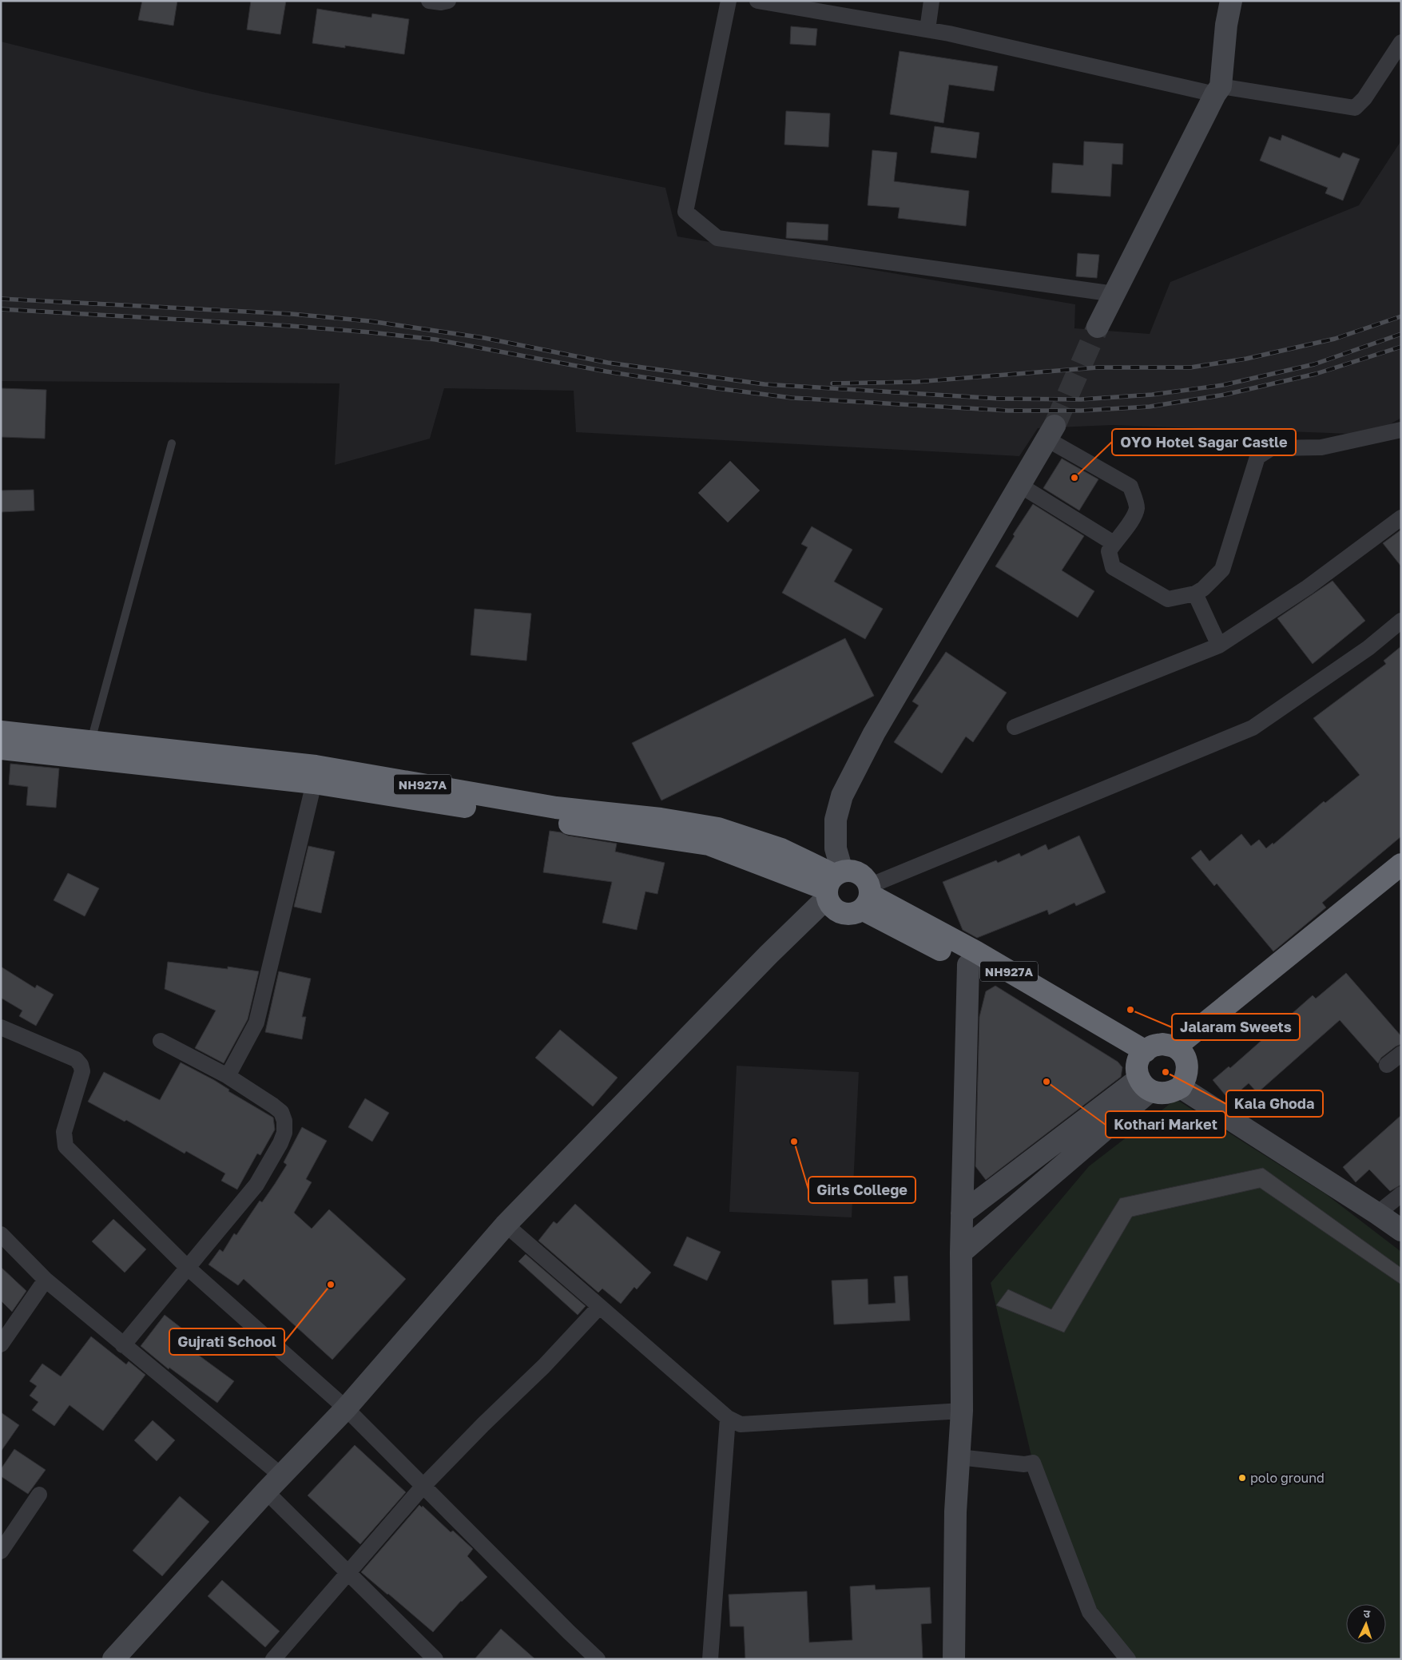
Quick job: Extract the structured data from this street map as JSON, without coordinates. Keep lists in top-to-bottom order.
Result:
{
  "streets": {
    "highway": ["NH927A"]
  },
  "places": [
    "OYO Hotel Sagar Castle",
    "Jalaram Sweets",
    "Kala Ghoda",
    "Kothari Market",
    "Girls College",
    "Gujrati School",
    "polo ground"
  ],
  "north": "top"
}
